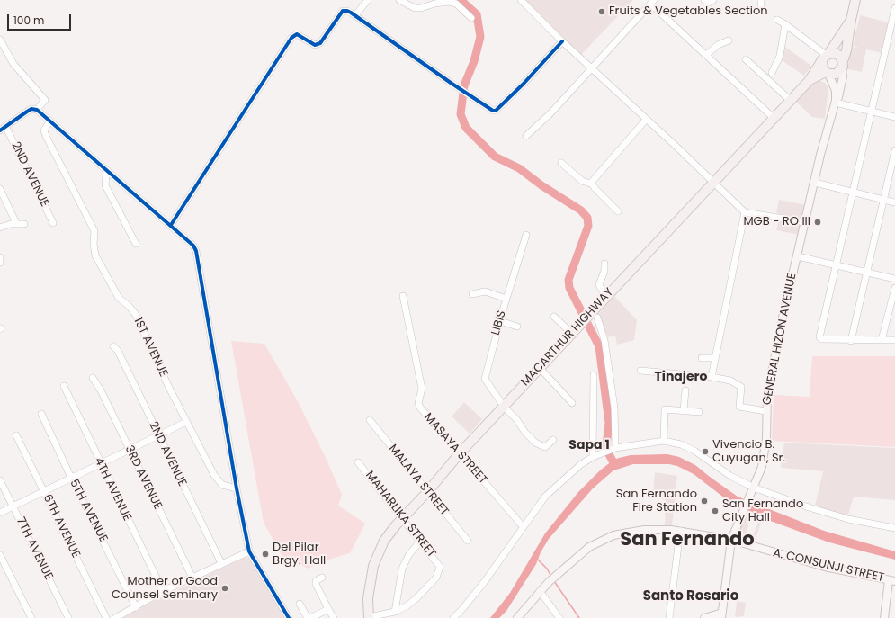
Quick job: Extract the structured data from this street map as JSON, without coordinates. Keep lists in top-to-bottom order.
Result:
{
  "streets": {
    "highway": ["MACARTHUR HIGHWAY"],
    "main road": ["GENERAL HIZON AVENUE", "A. CONSUNJI STREET"],
    "street": [
      "2ND AVENUE",
      "LIBIS",
      "1ST AVENUE",
      "MASAYA STREET",
      "3RD AVENUE",
      "MALAYA STREET",
      "4TH AVENUE",
      "5TH AVENUE",
      "MAHARLIKA STREET",
      "6TH AVENUE",
      "7TH AVENUE"
    ]
  },
  "crossings": [
    ["LIBIS", "MACARTHUR HIGHWAY"],
    ["MACARTHUR HIGHWAY", "GENERAL HIZON AVENUE"],
    ["MACARTHUR HIGHWAY", "MASAYA STREET"],
    ["MACARTHUR HIGHWAY", "MALAYA STREET"],
    ["MACARTHUR HIGHWAY", "MAHARLIKA STREET"],
    ["GENERAL HIZON AVENUE", "A. CONSUNJI STREET"]
  ],
  "districts": [
    "Tinajero",
    "Sapa 1",
    "San Fernando",
    "Santo Rosario"
  ],
  "places": [
    "Fruits & Vegetables Section",
    "MGB - RO III",
    "Vivencio B. Cuyugan, Sr.",
    "San Fernando Fire Station",
    "San Fernando City Hall",
    "Del Pilar Brgy. Hall",
    "Mother of Good Counsel Seminary"
  ],
  "scale_bar": "100 m"
}
